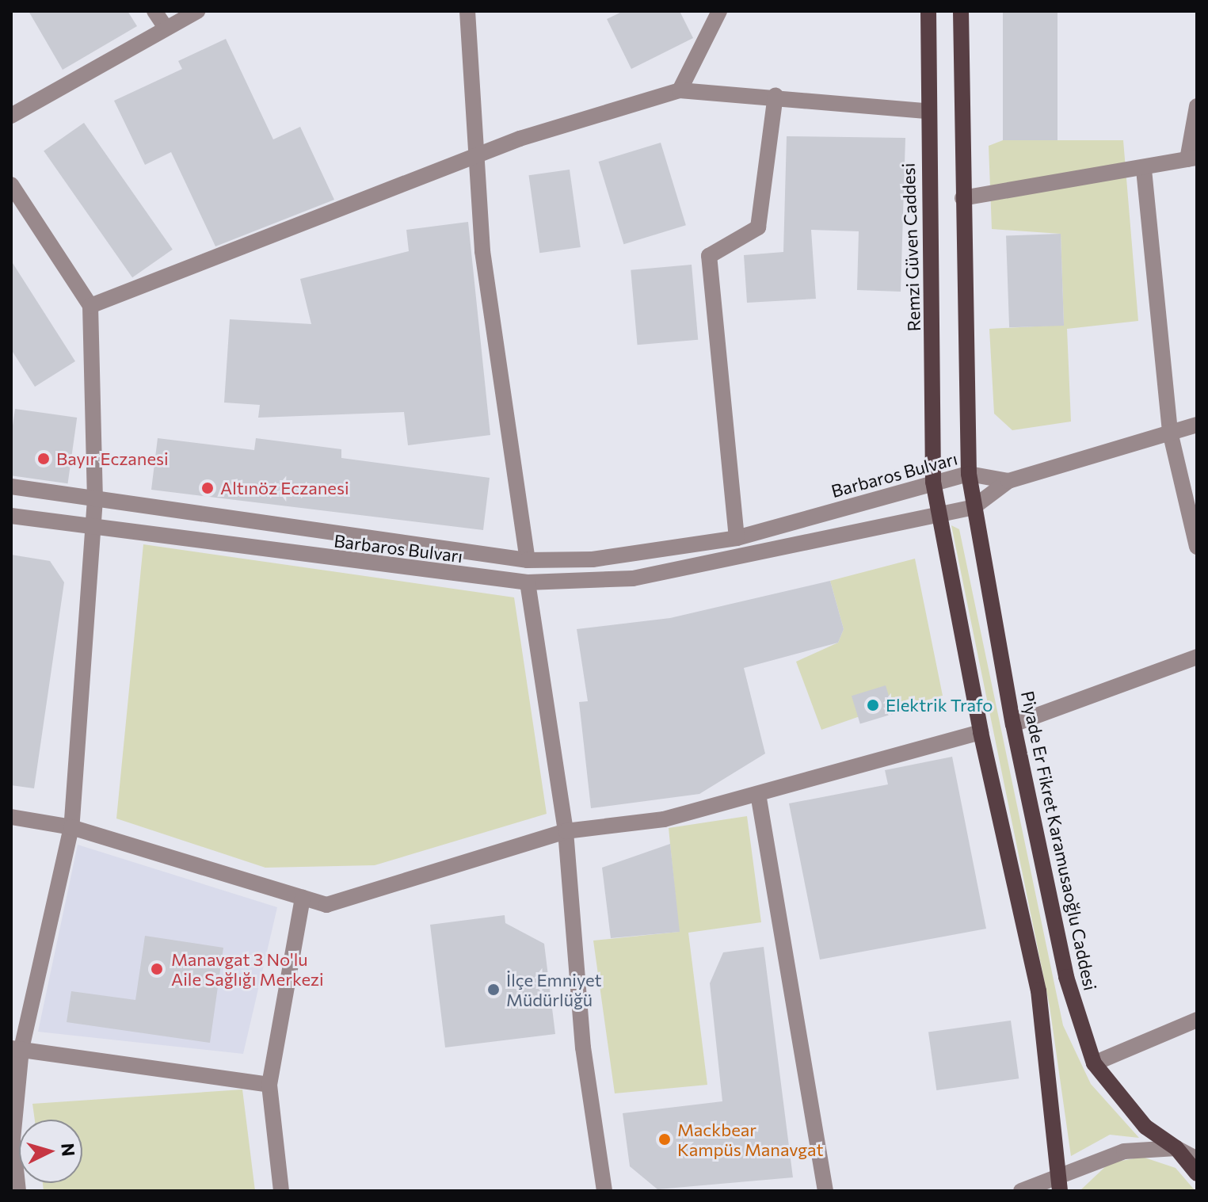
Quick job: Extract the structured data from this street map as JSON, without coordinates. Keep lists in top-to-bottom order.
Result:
{
  "streets": {
    "main road": ["Remzi Güven Caddesi", "Piyade Er Fikret Karamusaoğlu Caddesi"],
    "street": ["Barbaros Bulvarı"]
  },
  "crossings": [
    ["Remzi Güven Caddesi", "Barbaros Bulvarı"],
    ["Barbaros Bulvarı", "Piyade Er Fikret Karamusaoğlu Caddesi"]
  ],
  "places": [
    "Bayır Eczanesi",
    "Altınöz Eczanesi",
    "Elektrik Trafo",
    "Manavgat 3 No'lu Aile Sağlığı Merkezi",
    "İlçe Emniyet Müdürlüğü",
    "Mackbear Kampüs Manavgat"
  ],
  "north": "right"
}
